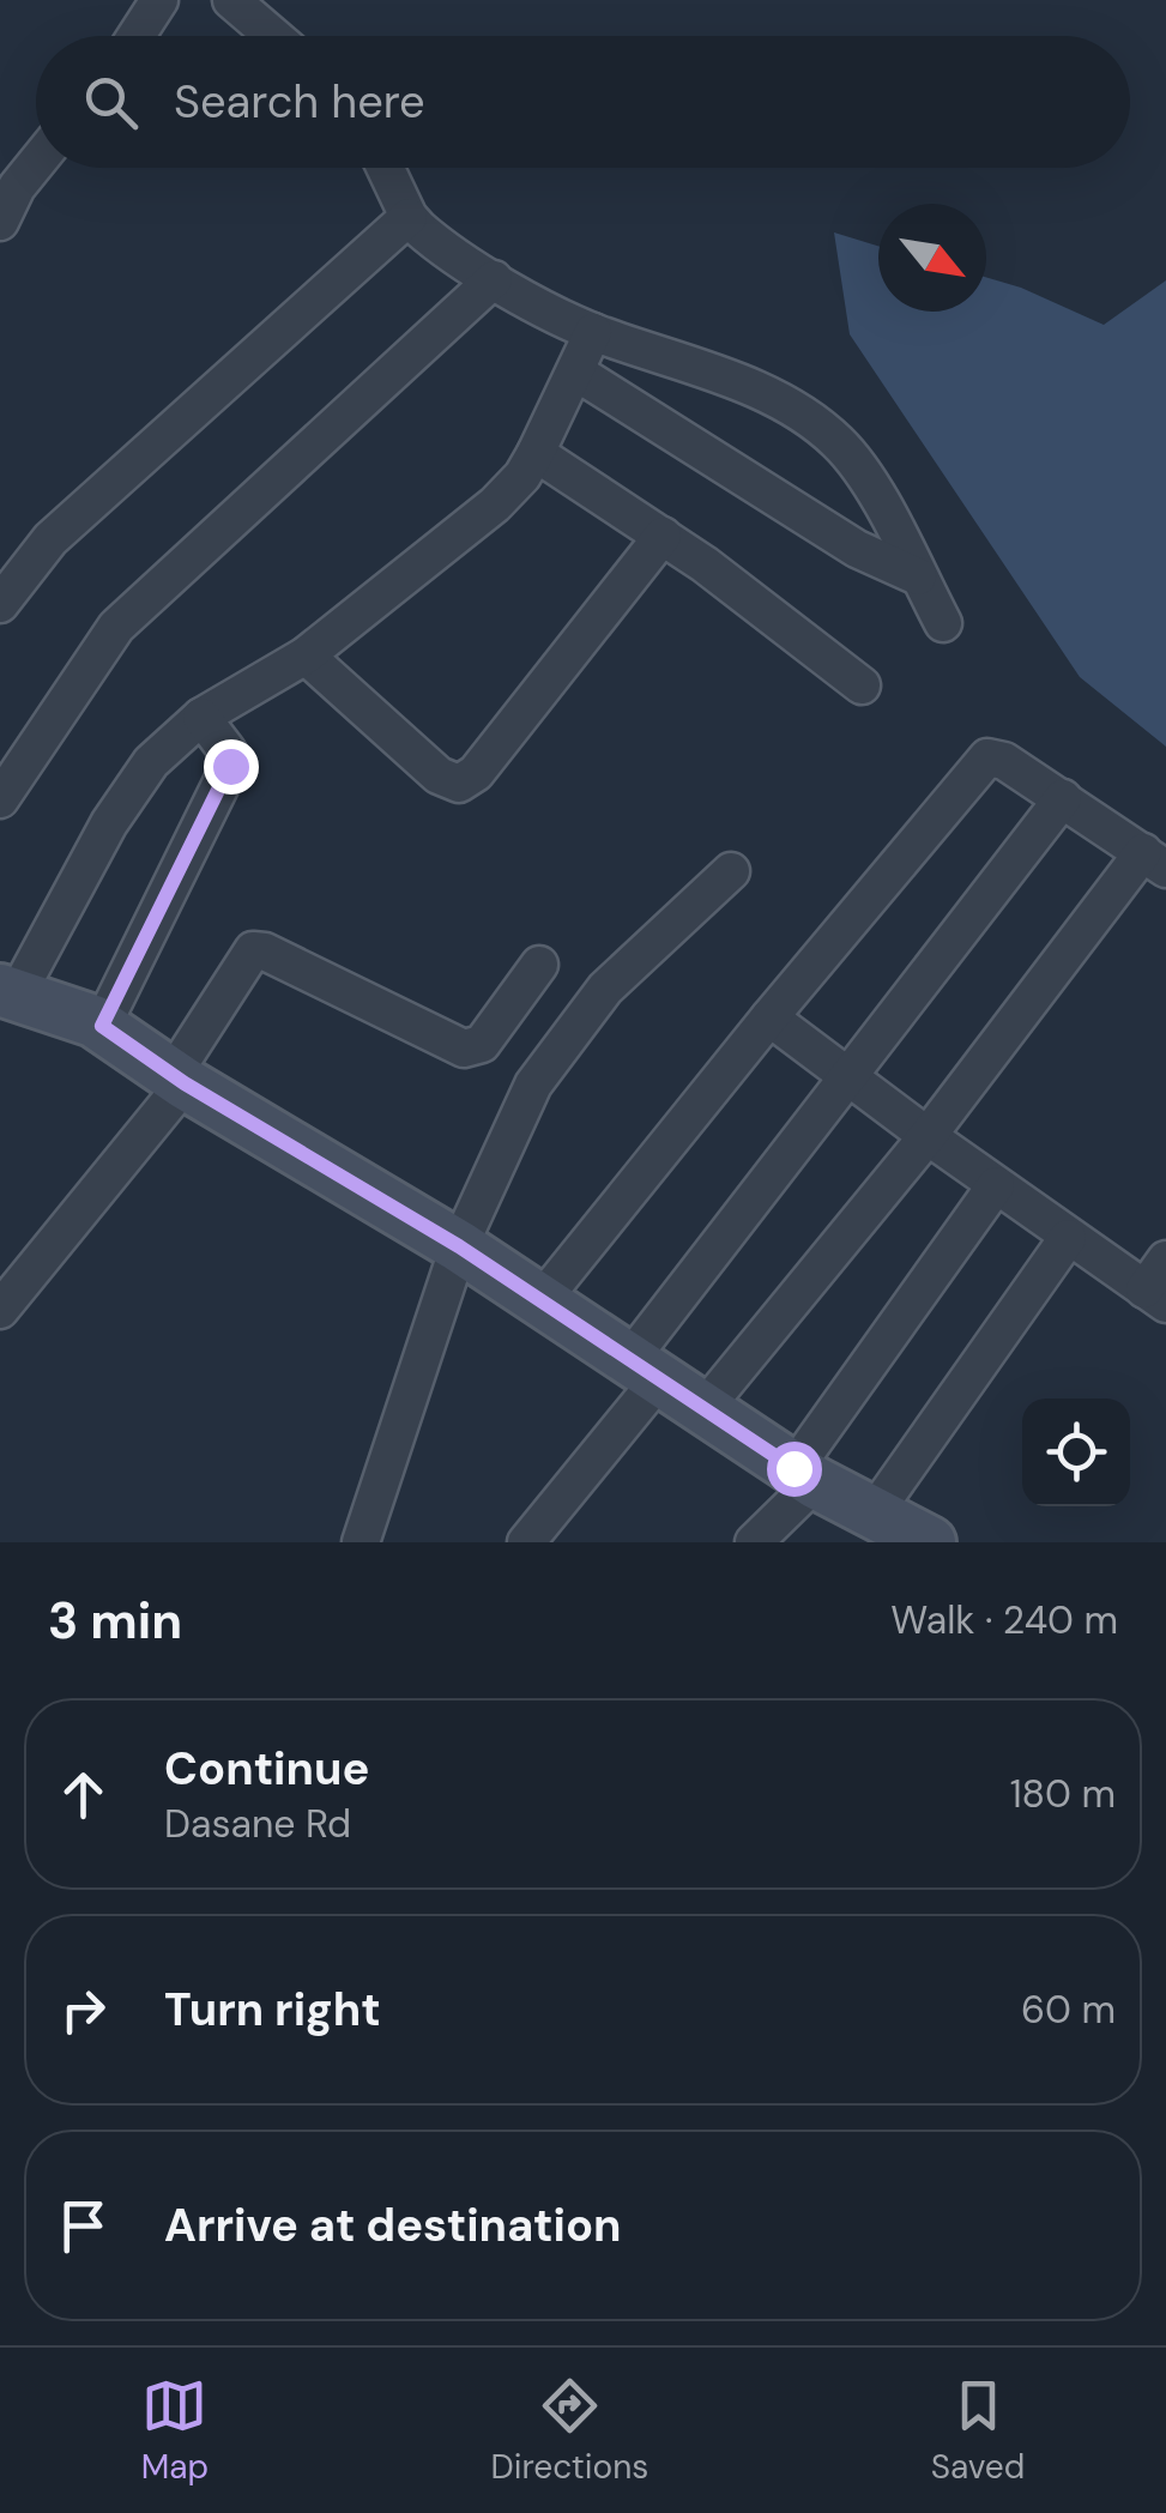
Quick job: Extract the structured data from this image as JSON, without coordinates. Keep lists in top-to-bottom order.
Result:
{
  "north": "bottom right",
  "page": {
    "search": "Search here",
    "heading": ["3 min", "Walk · 240 m"],
    "list": [
      ["Continue", "Dasane Rd", "180 m"],
      ["Turn right", "60 m"],
      "Arrive at destination"
    ],
    "nav": ["Map", "Directions", "Saved"]
  }
}
